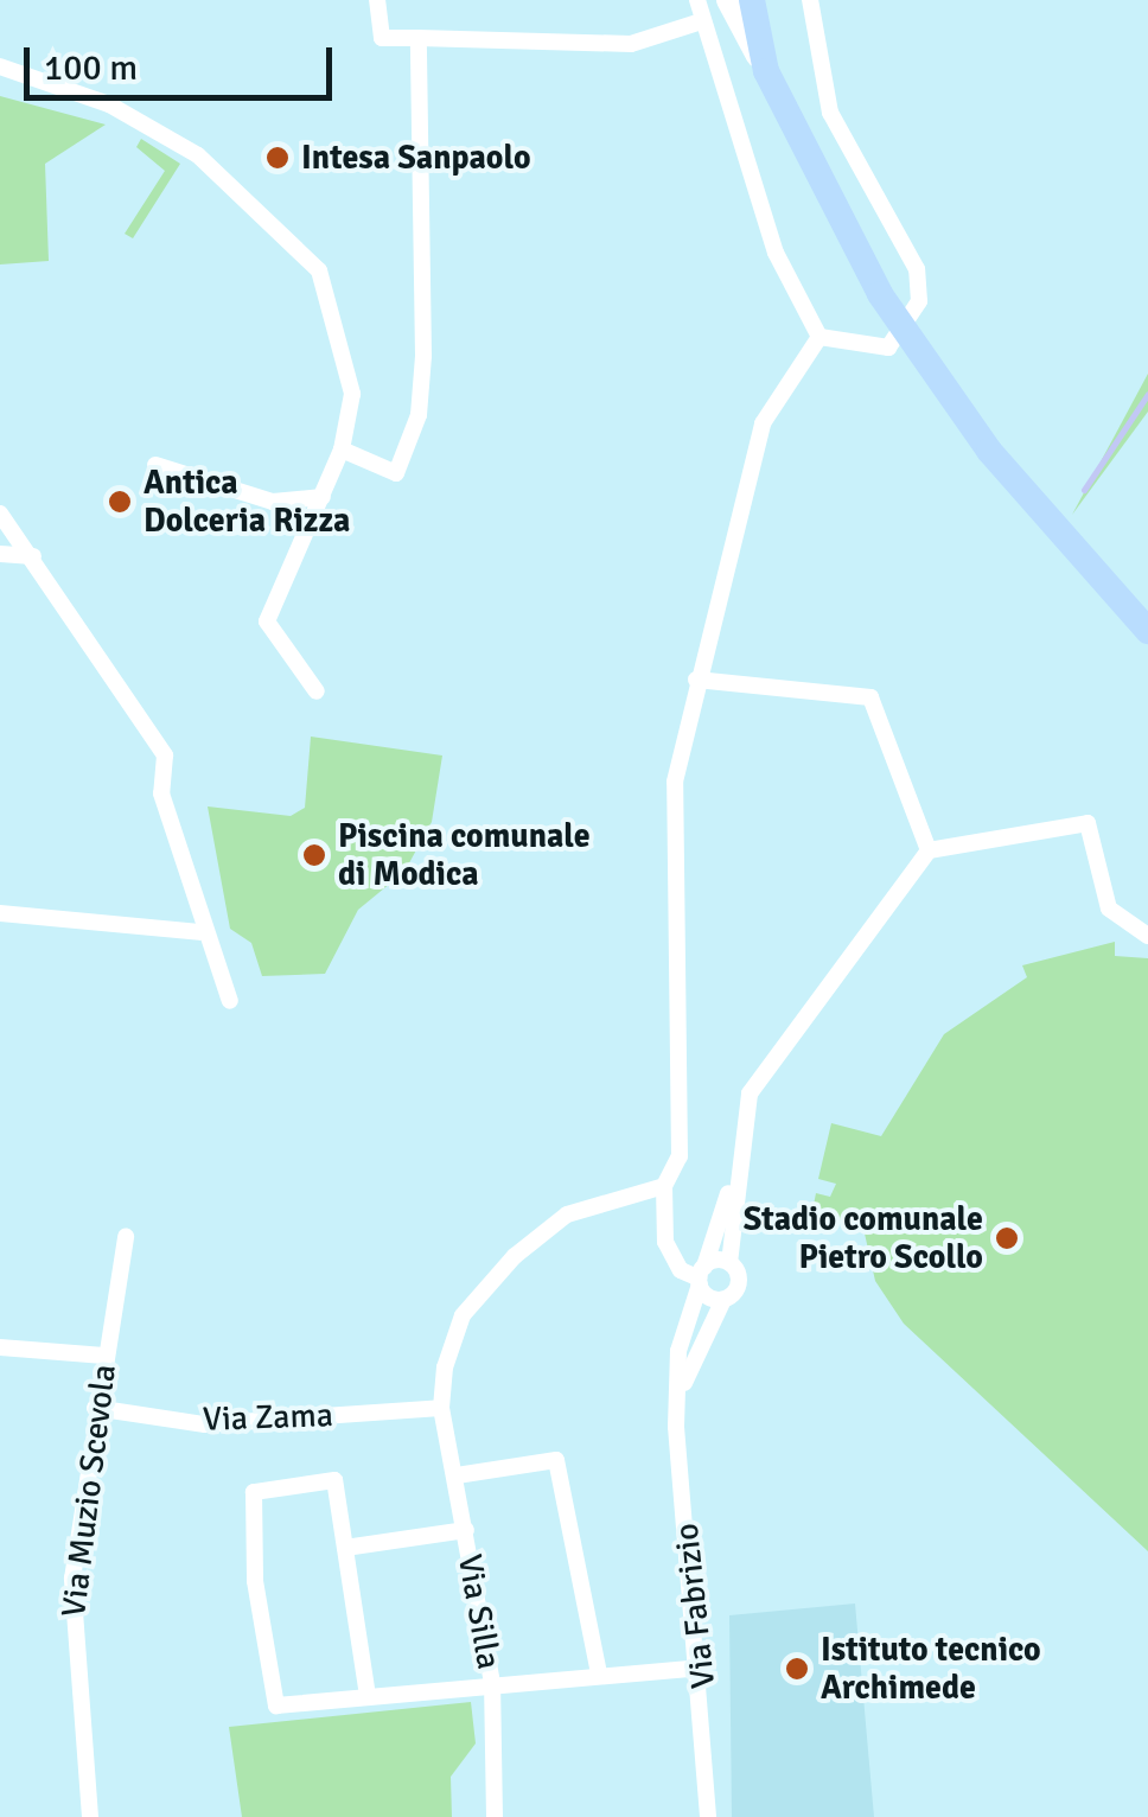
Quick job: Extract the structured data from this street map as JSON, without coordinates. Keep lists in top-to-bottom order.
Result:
{
  "streets": {
    "street": [
      "Via Zama",
      "Via Muzio Scevola",
      "Via Fabrizio",
      "Via Silla"
    ]
  },
  "crossings": [
    ["Via Zama", "Via Muzio Scevola"],
    ["Via Zama", "Via Silla"]
  ],
  "places": [
    "Intesa Sanpaolo",
    "Antica Dolceria Rizza",
    "Piscina comunale di Modica",
    "Stadio comunale Pietro Scollo",
    "Istituto tecnico Archimede"
  ],
  "scale_bar": "100 m"
}
